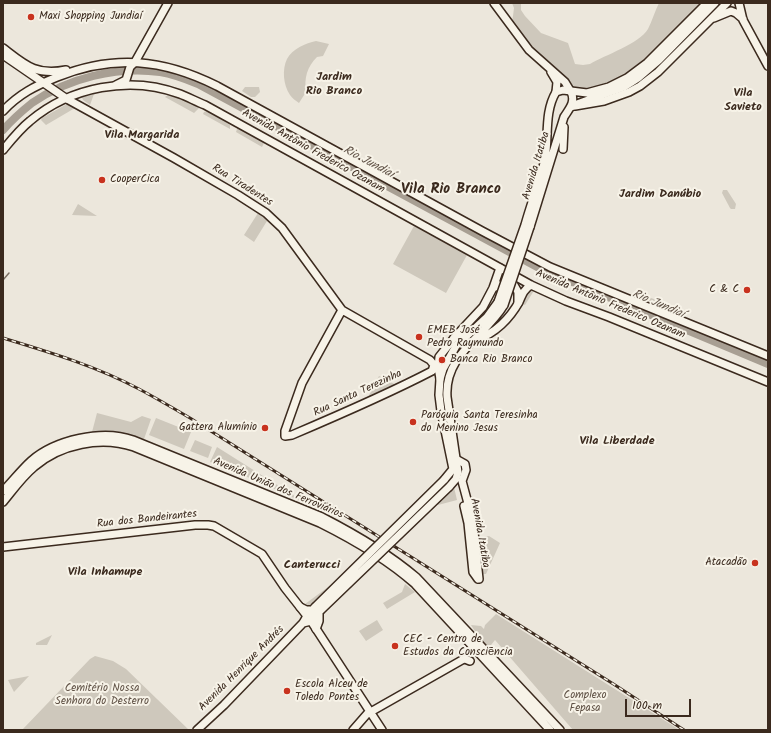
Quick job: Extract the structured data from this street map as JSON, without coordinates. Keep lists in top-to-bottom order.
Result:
{
  "streets": {
    "main road": [
      "Avenida Antônio Frederico Ozanam",
      "Avenida Itatiba",
      "Rua Tiradentes",
      "Rua Santa Terezinha",
      "Avenida União dos Ferroviários",
      "Rua dos Bandeirantes",
      "Avenida Henrique Andrés"
    ]
  },
  "crossings": [
    ["Avenida Antônio Frederico Ozanam", "Rua Tiradentes"],
    ["Rua Tiradentes", "Rua Santa Terezinha"],
    ["Rua dos Bandeirantes", "Avenida Henrique Andrés"]
  ],
  "districts": [
    "Jardim Rio Branco",
    "Vila Savieto",
    "Vila Margarida",
    "Vila Rio Branco",
    "Jardim Danúbio",
    "Vila Liberdade",
    "Canterucci",
    "Vila Inhamupe"
  ],
  "water": ["Rio Jundiaí"],
  "parks": ["Cemitério Nossa Senhora do Desterro", "Complexo Fepasa"],
  "places": [
    "Maxi Shopping Jundiaí",
    "CooperCica",
    "C & C",
    "EMEB José Pedro Raymundo",
    "Banca Rio Branco",
    "Paróquia Santa Teresinha do Menino Jesus",
    "Gattera Alumínio",
    "Atacadão",
    "CEC - Centro de Estudos da Consciẽncia",
    "Escola Alceu de Toledo Pontes"
  ],
  "scale_bar": "100 m"
}
